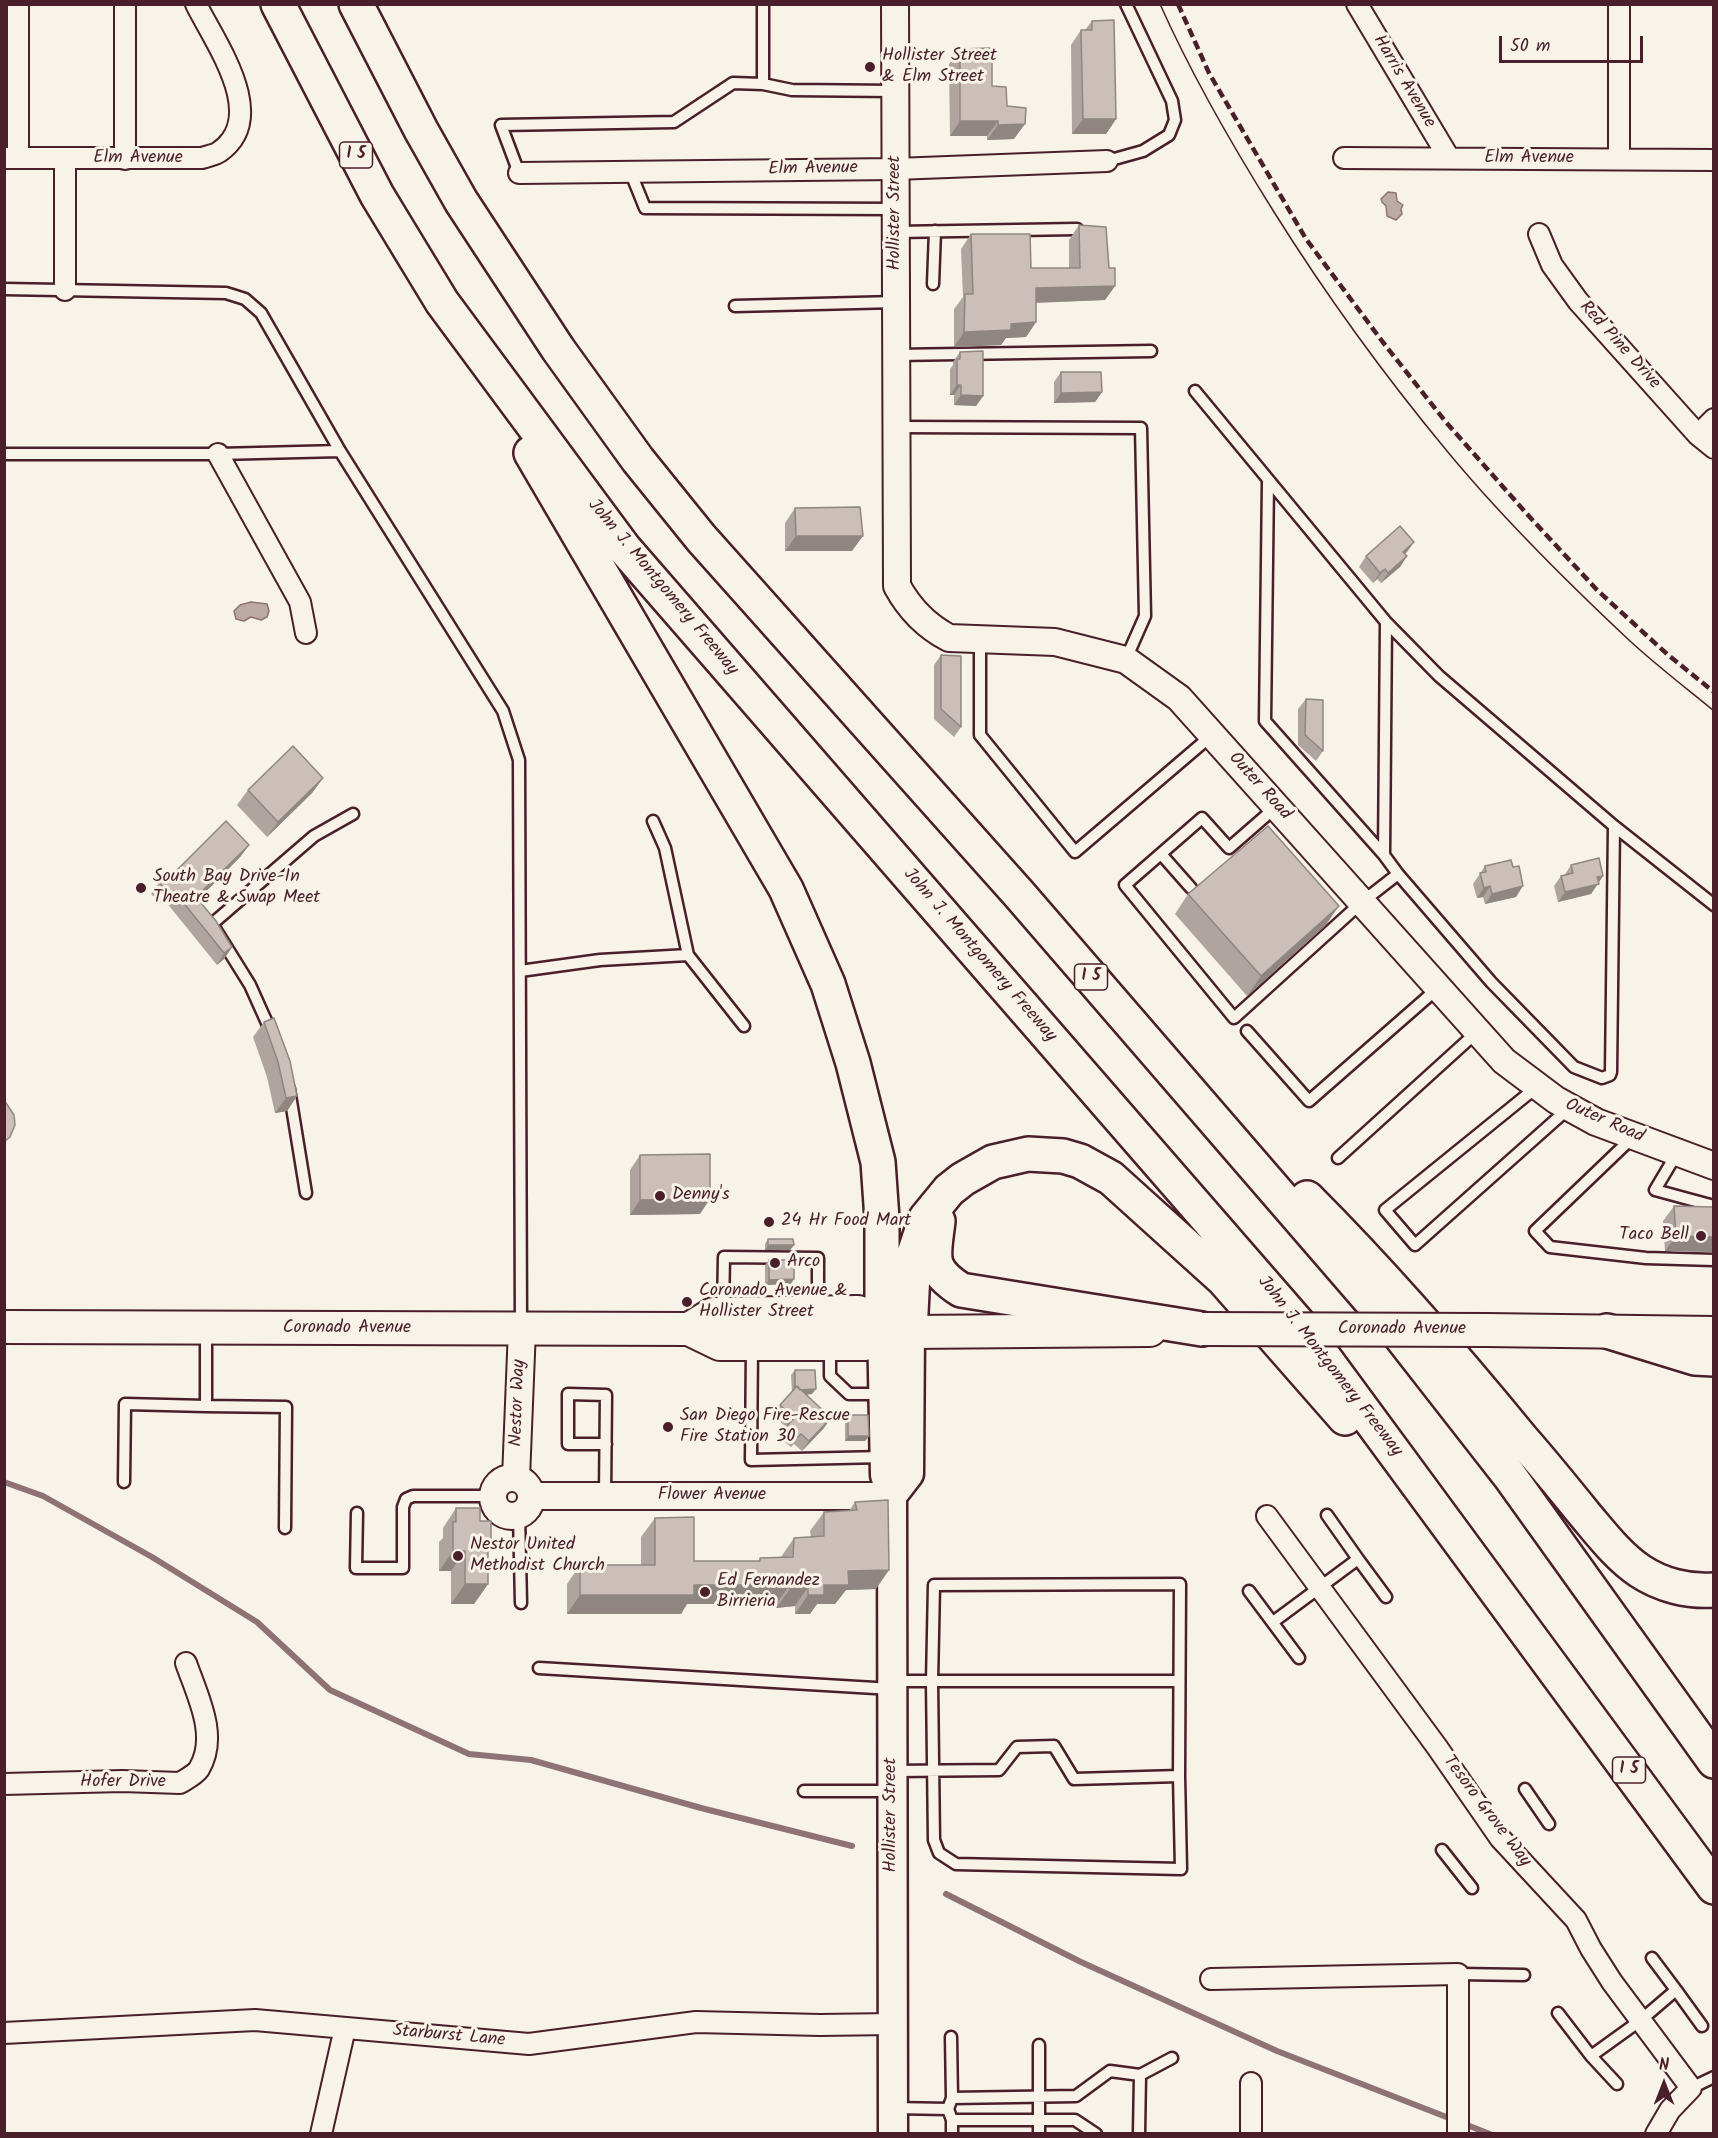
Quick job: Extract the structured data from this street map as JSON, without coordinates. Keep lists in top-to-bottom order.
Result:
{
  "streets": {
    "highway": ["I 5", "John J. Montgomery Freeway"],
    "main road": ["Hollister Street", "Coronado Avenue"],
    "street": [
      "Harris Avenue",
      "Elm Avenue",
      "Red Pine Drive",
      "Outer Road",
      "Nestor Way",
      "Flower Avenue",
      "Hofer Drive",
      "Tesoro Grove Way",
      "Starburst Lane"
    ]
  },
  "crossings": [
    ["Harris Avenue", "Elm Avenue"],
    ["Elm Avenue", "Hollister Street"],
    ["Hollister Street", "Outer Road"],
    ["Hollister Street", "Coronado Avenue"],
    ["Hollister Street", "Flower Avenue"],
    ["Hollister Street", "Starburst Lane"],
    ["Coronado Avenue", "Nestor Way"],
    ["Nestor Way", "Flower Avenue"]
  ],
  "places": [
    "Hollister Street & Elm Street",
    "South Bay Drive-In Theatre & Swap Meet",
    "Denny's",
    "24 Hr Food Mart",
    "Taco Bell",
    "Arco",
    "Coronado Avenue & Hollister Street",
    "San Diego Fire-Rescue Fire Station 30",
    "Nestor United Methodist Church",
    "Ed Fernandez Birrieria"
  ],
  "scale_bar": "50 m",
  "north": "top"
}
